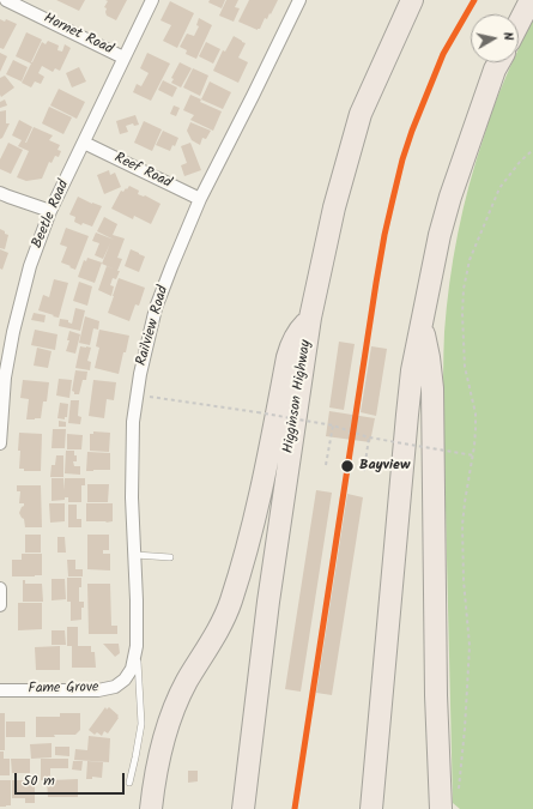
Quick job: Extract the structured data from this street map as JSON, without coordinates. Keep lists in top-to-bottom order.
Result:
{
  "streets": {
    "highway": ["Higginson Highway"],
    "street": [
      "Hornet Road",
      "Reef Road",
      "Beetle Road",
      "Railview Road",
      "Fame Grove"
    ]
  },
  "crossings": [
    ["Hornet Road", "Beetle Road"],
    ["Reef Road", "Beetle Road"],
    ["Reef Road", "Railview Road"],
    ["Railview Road", "Fame Grove"]
  ],
  "places": ["Bayview"],
  "scale_bar": "50 m",
  "north": "right"
}
